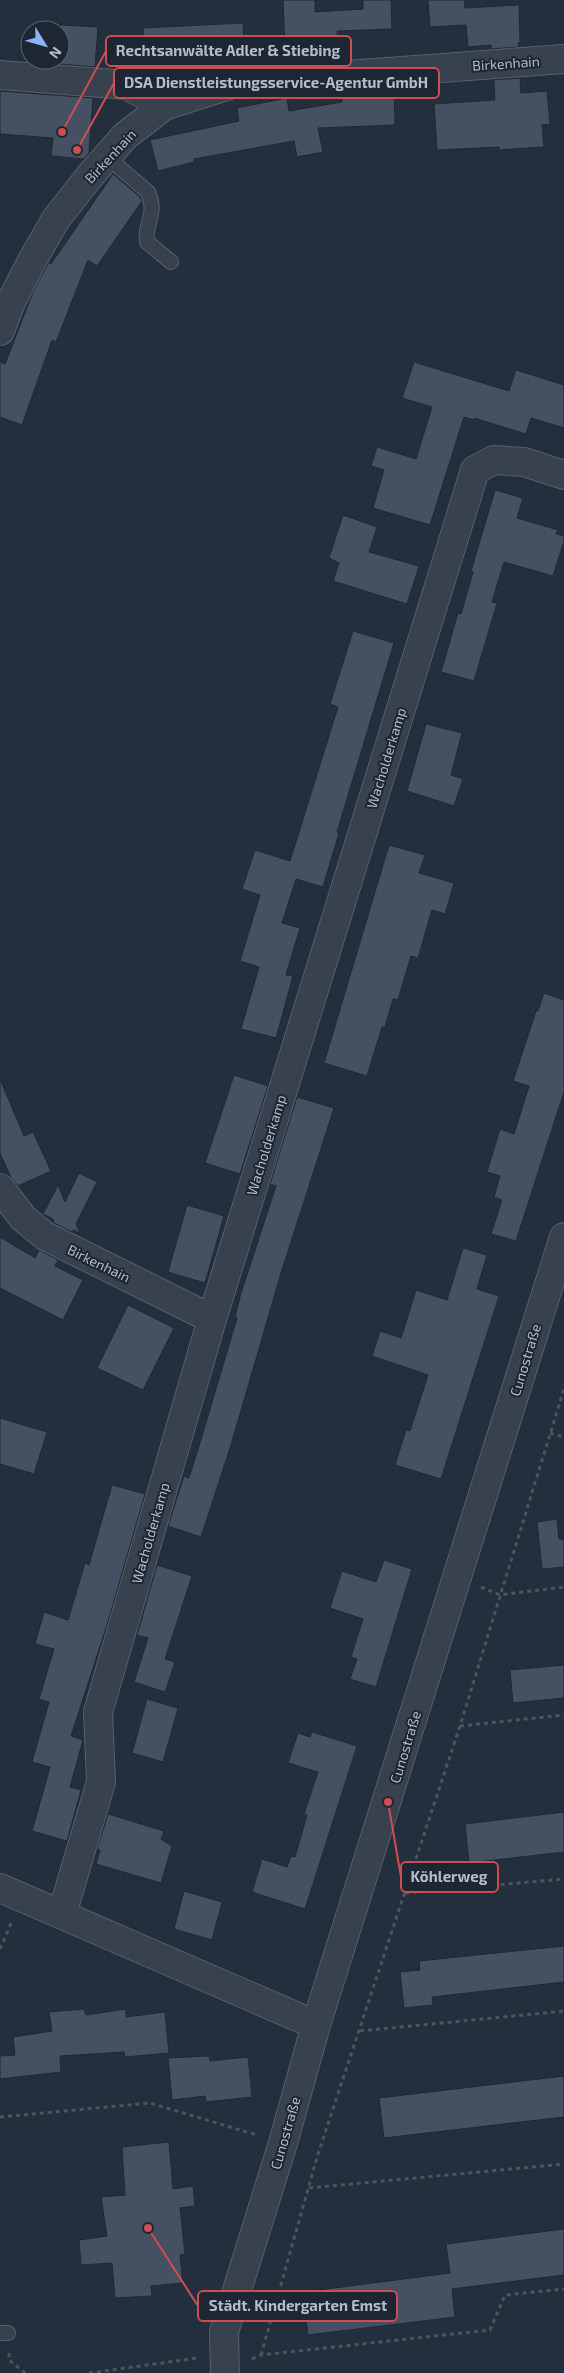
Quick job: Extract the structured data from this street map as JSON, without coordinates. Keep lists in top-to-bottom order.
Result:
{
  "streets": {
    "street": ["Birkenhain", "Wacholderkamp", "Cunostraße"]
  },
  "crossings": [
    ["Birkenhain", "Wacholderkamp"]
  ],
  "places": [
    "Rechtsanwälte Adler & Stiebing",
    "DSA Dienstleistungsservice-Agentur GmbH",
    "Köhlerweg",
    "Städt. Kindergarten Emst"
  ],
  "north": "bottom right"
}
